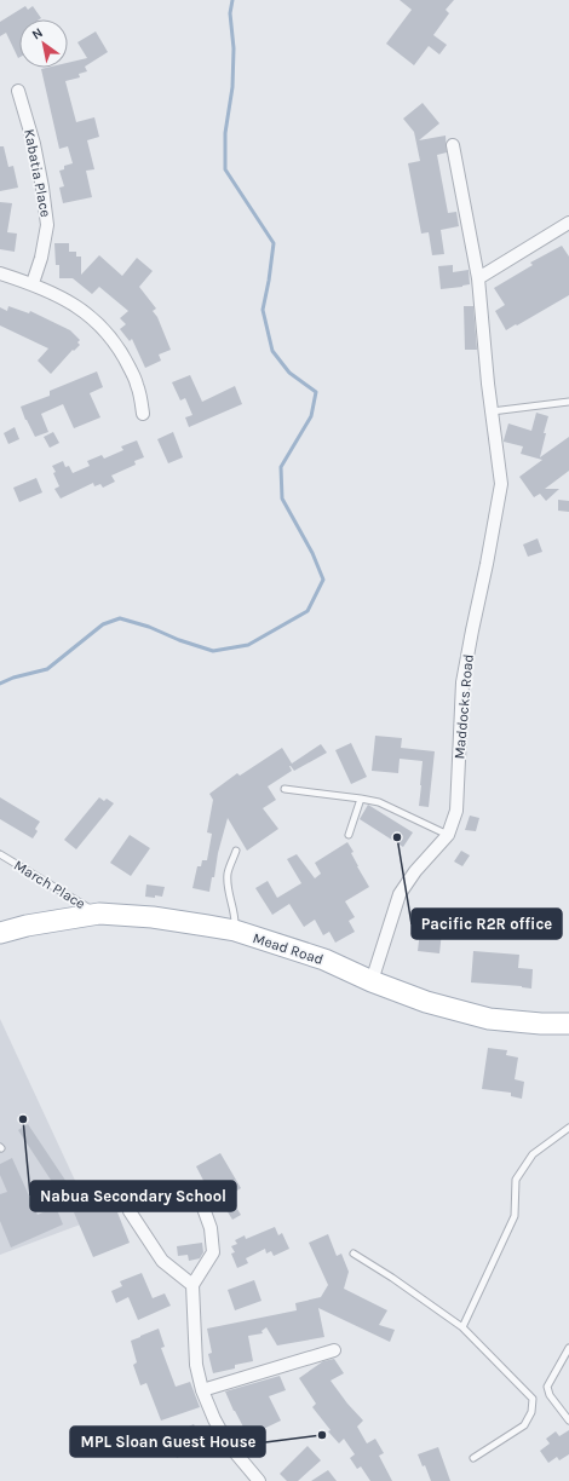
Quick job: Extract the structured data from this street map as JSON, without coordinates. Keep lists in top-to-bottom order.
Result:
{
  "streets": {
    "main road": ["Mead Road"],
    "street": ["Kabatia Place", "Maddocks Road"],
    "lane": ["March Place"]
  },
  "crossings": [
    ["Maddocks Road", "Mead Road"],
    ["March Place", "Mead Road"]
  ],
  "places": ["Pacific R2R office", "Nabua Secondary School", "MPL Sloan Guest House"],
  "north": "top left"
}
